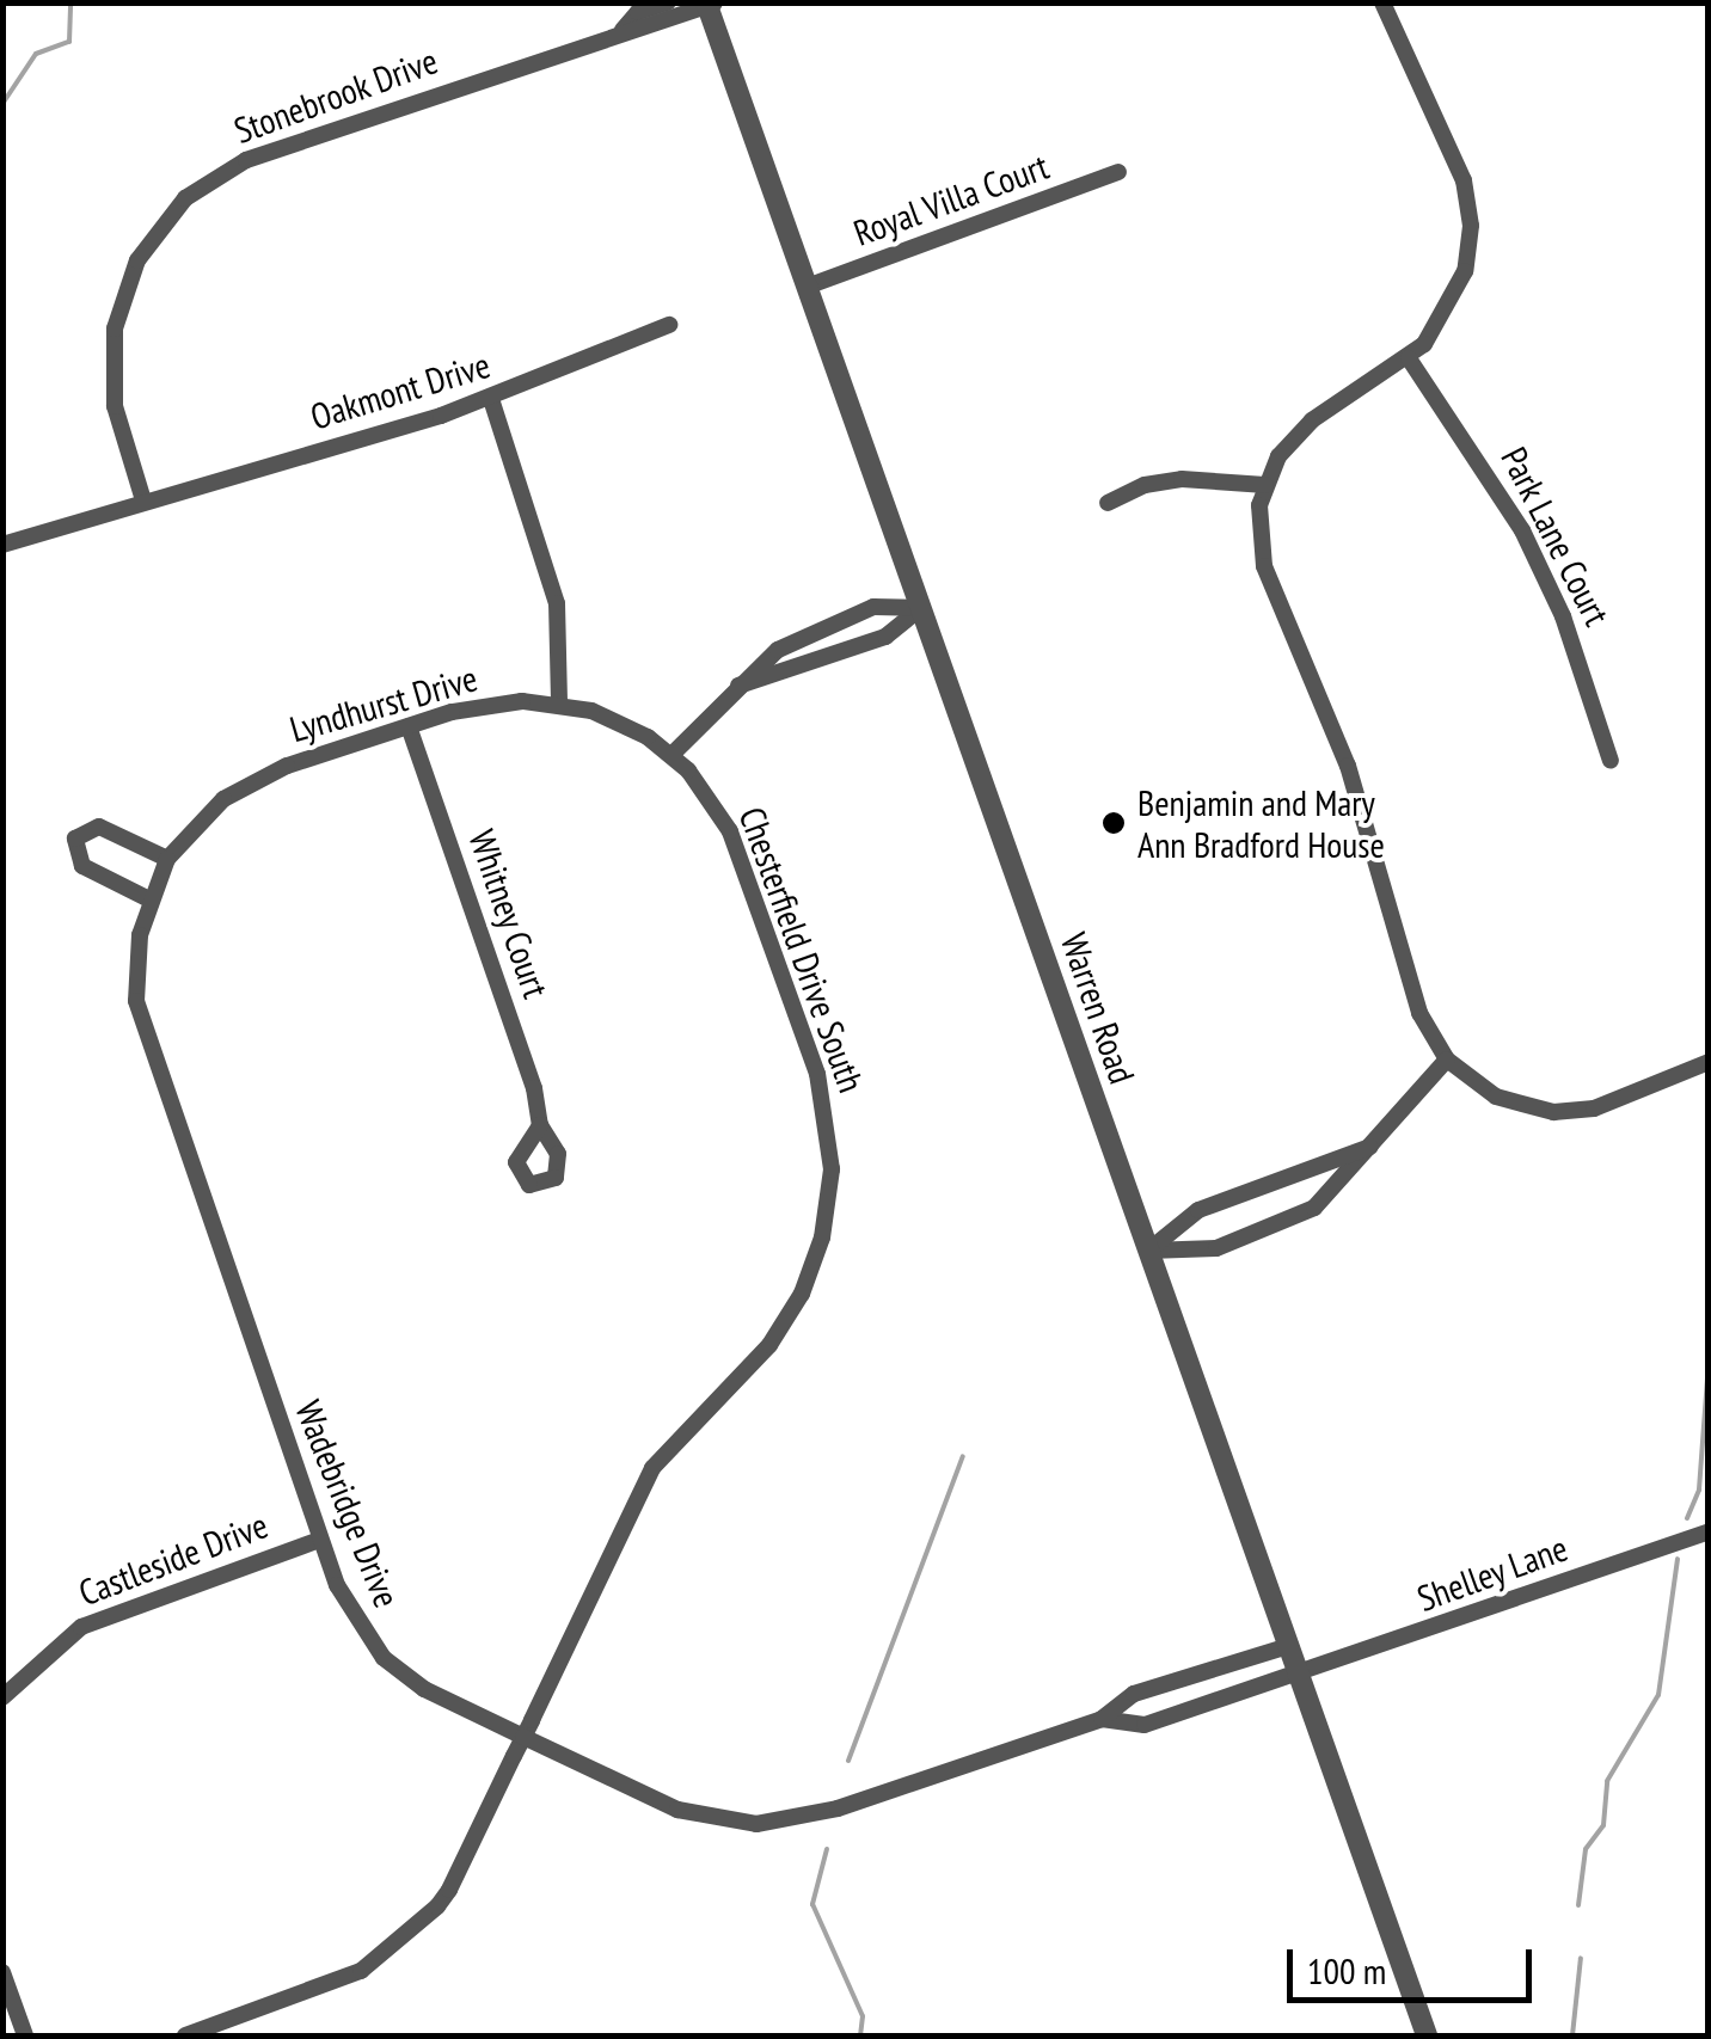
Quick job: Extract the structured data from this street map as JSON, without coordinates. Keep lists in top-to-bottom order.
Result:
{
  "streets": {
    "street": [
      "Stonebrook Drive",
      "Royal Villa Court",
      "Oakmont Drive",
      "Park Lane Court",
      "Lyndhurst Drive",
      "Whitney Court",
      "Chesterfield Drive South",
      "Warren Road",
      "Wadebridge Drive",
      "Castleside Drive",
      "Shelley Lane"
    ]
  },
  "crossings": [
    ["Stonebrook Drive", "Oakmont Drive"],
    ["Stonebrook Drive", "Warren Road"],
    ["Royal Villa Court", "Warren Road"],
    ["Lyndhurst Drive", "Whitney Court"],
    ["Lyndhurst Drive", "Chesterfield Drive South"],
    ["Lyndhurst Drive", "Wadebridge Drive"],
    ["Chesterfield Drive South", "Wadebridge Drive"],
    ["Warren Road", "Wadebridge Drive"],
    ["Warren Road", "Shelley Lane"],
    ["Wadebridge Drive", "Castleside Drive"],
    ["Wadebridge Drive", "Shelley Lane"]
  ],
  "places": ["Benjamin and Mary Ann Bradford House"],
  "scale_bar": "100 m"
}
